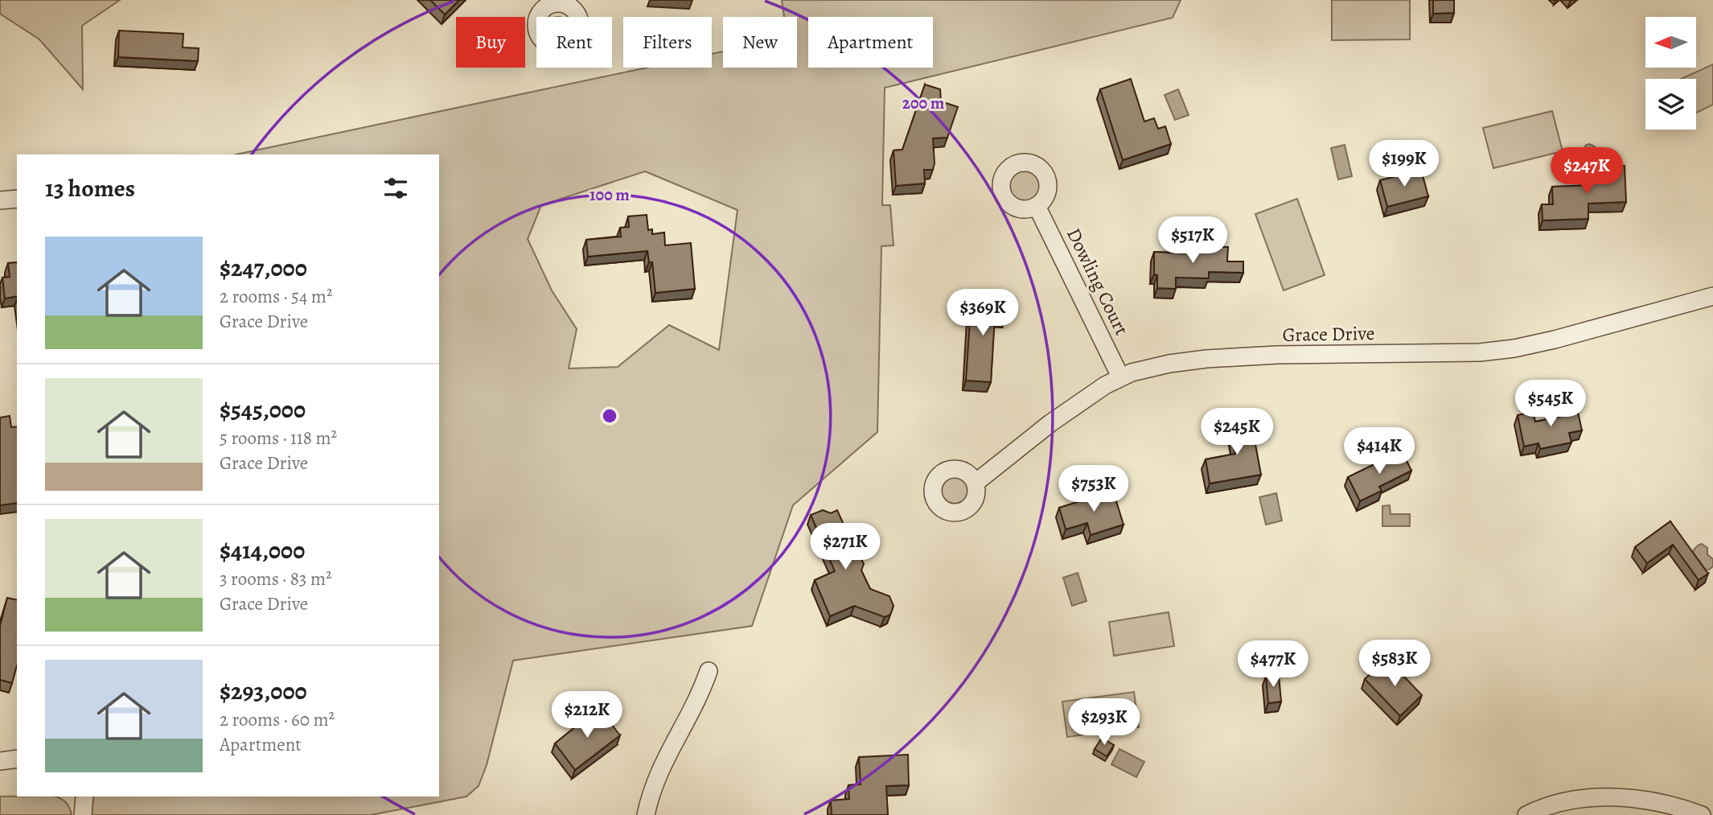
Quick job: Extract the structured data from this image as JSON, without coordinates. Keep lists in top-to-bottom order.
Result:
{
  "streets": {
    "street": ["Dowling Court", "Grace Drive"]
  },
  "crossings": [
    ["Dowling Court", "Grace Drive"]
  ],
  "north": "left",
  "page": {
    "chip": [
      "Buy",
      "Rent",
      "Filters",
      "New",
      "Apartment"
    ],
    "price": [
      "$199K",
      "$247K",
      "$517K",
      "$369K",
      "$545K",
      "$245K",
      "$414K",
      "$753K",
      "$271K",
      "$583K",
      "$477K",
      "$212K",
      "$293K"
    ],
    "heading": "13 homes",
    "list": [
      {
        "name": "$247,000",
        "note": "2 rooms · 54 m² · Grace Drive"
      },
      {
        "name": "$545,000",
        "note": "5 rooms · 118 m² · Grace Drive"
      },
      {
        "name": "$414,000",
        "note": "3 rooms · 83 m² · Grace Drive"
      },
      {
        "name": "$293,000",
        "note": "2 rooms · 60 m² · Apartment"
      }
    ]
  },
  "rings": ["200 m", "100 m"]
}
